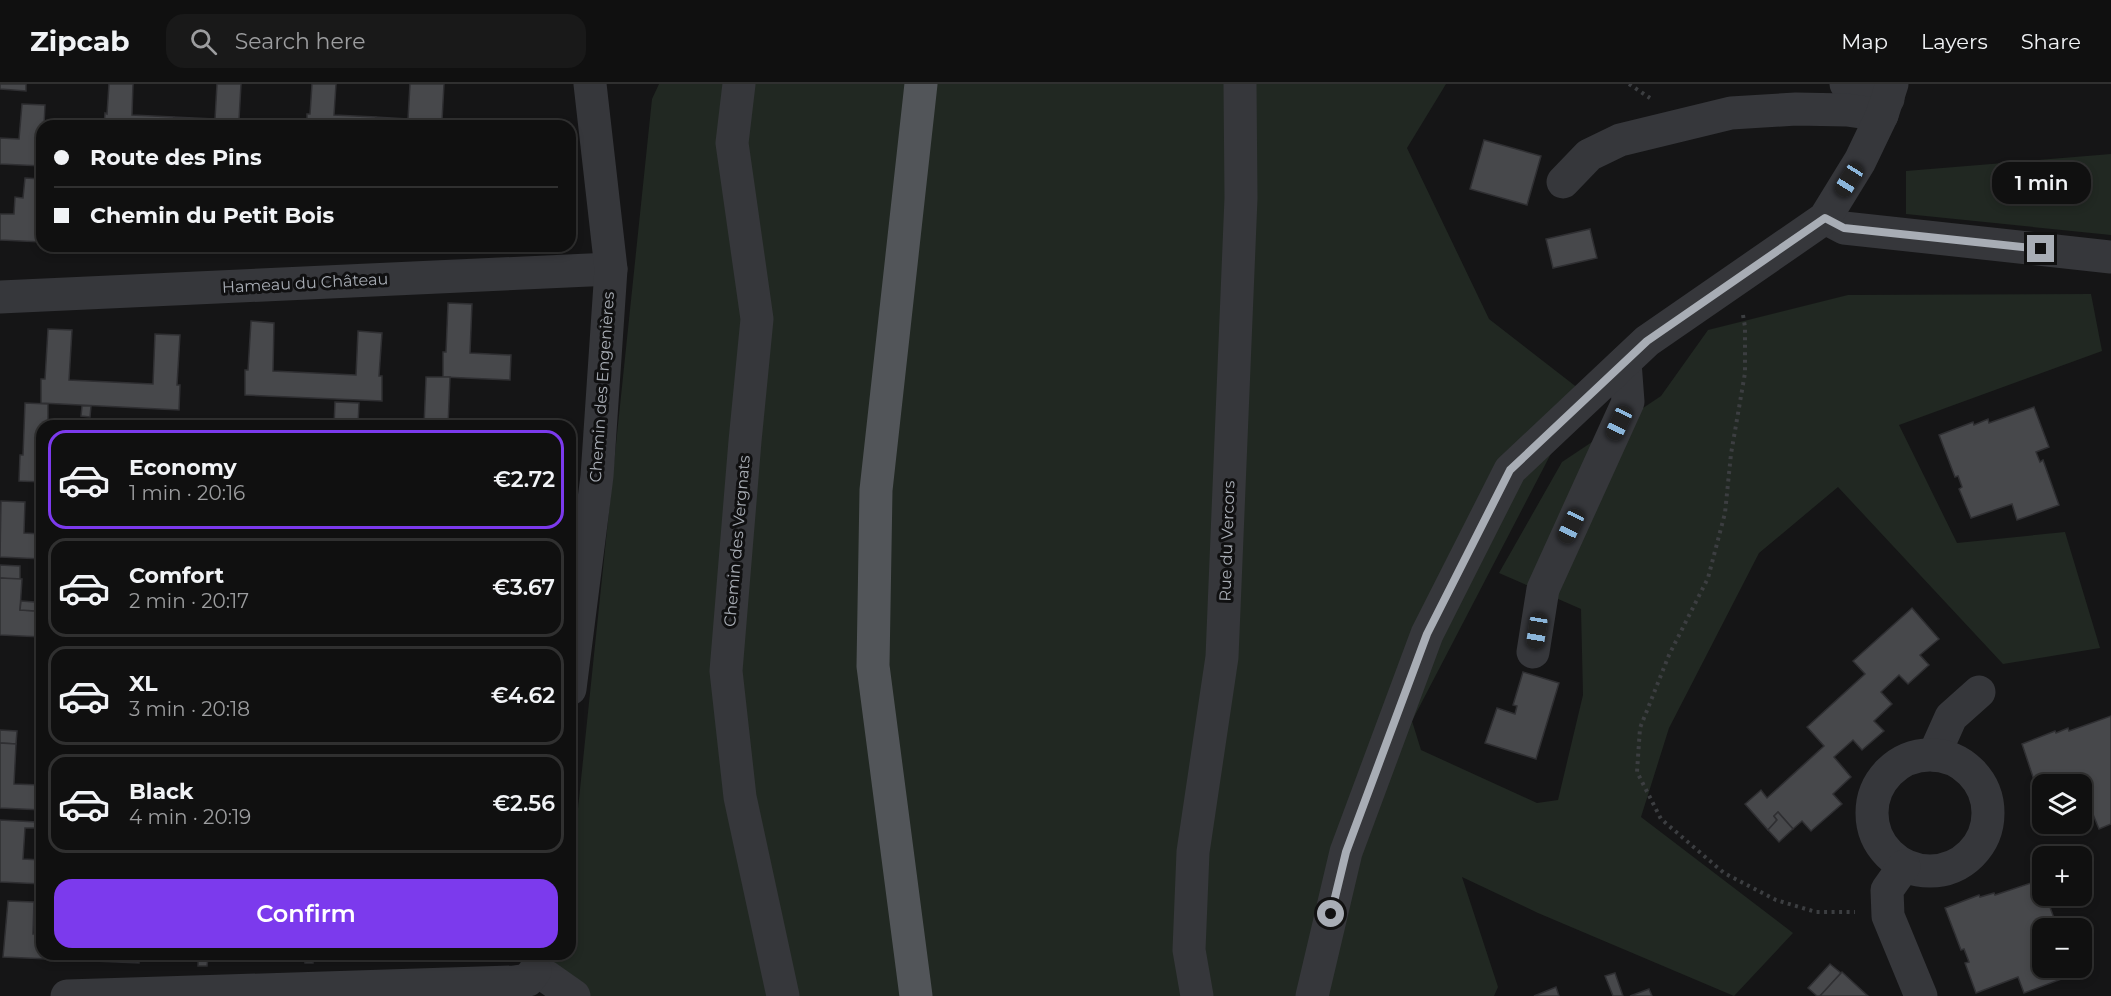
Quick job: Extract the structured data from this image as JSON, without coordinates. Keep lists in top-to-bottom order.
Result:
{
  "streets": {
    "street": [
      "Hameau du Château",
      "Chemin des Engenières",
      "Chemin des Vergnats",
      "Rue du Vercors"
    ]
  },
  "crossings": [
    ["Hameau du Château", "Chemin des Engenières"]
  ],
  "page": {
    "header": "Zipcab",
    "search": "Search here",
    "nav": ["Map", "Layers", "Share"],
    "banner": ["Route des Pins", "Chemin du Petit Bois"],
    "bubble": "1 min",
    "list": [
      {
        "name": "Economy",
        "note": "1 min · 20:16",
        "value": "€2.72"
      },
      {
        "name": "Comfort",
        "note": "2 min · 20:17",
        "value": "€3.67"
      },
      {
        "name": "XL",
        "note": "3 min · 20:18",
        "value": "€4.62"
      },
      {
        "name": "Black",
        "note": "4 min · 20:19",
        "value": "€2.56"
      }
    ],
    "map_buttons": ["+", "−"],
    "buttons": "Confirm"
  }
}
